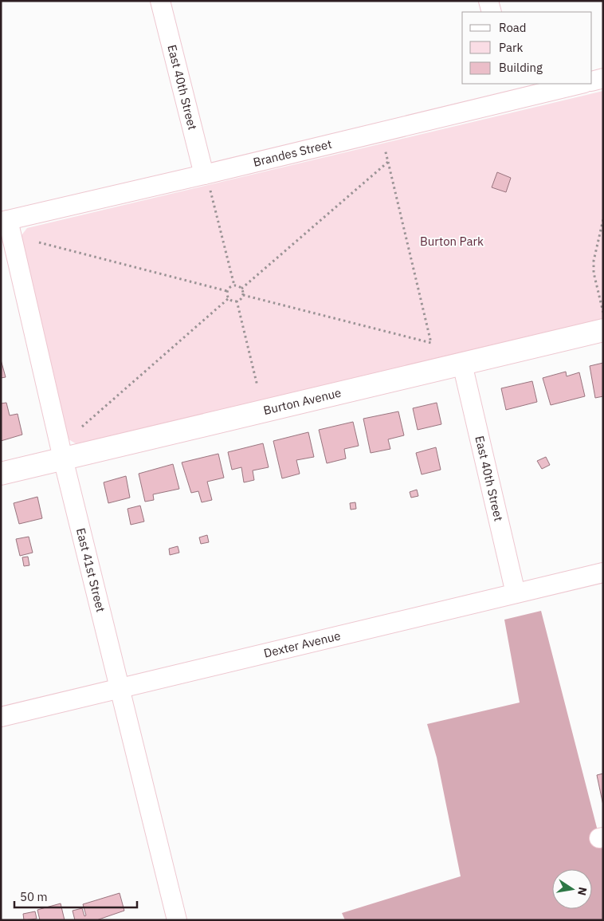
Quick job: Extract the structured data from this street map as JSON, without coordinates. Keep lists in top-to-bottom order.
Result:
{
  "streets": {
    "street": [
      "East 40th Street",
      "Brandes Street",
      "Burton Avenue",
      "East 41st Street",
      "Dexter Avenue"
    ]
  },
  "crossings": [
    ["East 40th Street", "Brandes Street"],
    ["East 40th Street", "Burton Avenue"],
    ["East 40th Street", "Dexter Avenue"],
    ["Brandes Street", "East 41st Street"],
    ["Burton Avenue", "East 41st Street"],
    ["East 41st Street", "Dexter Avenue"]
  ],
  "parks": ["Burton Park"],
  "legend": ["Road", "Park", "Building"],
  "scale_bar": "50 m",
  "north": "right"
}
